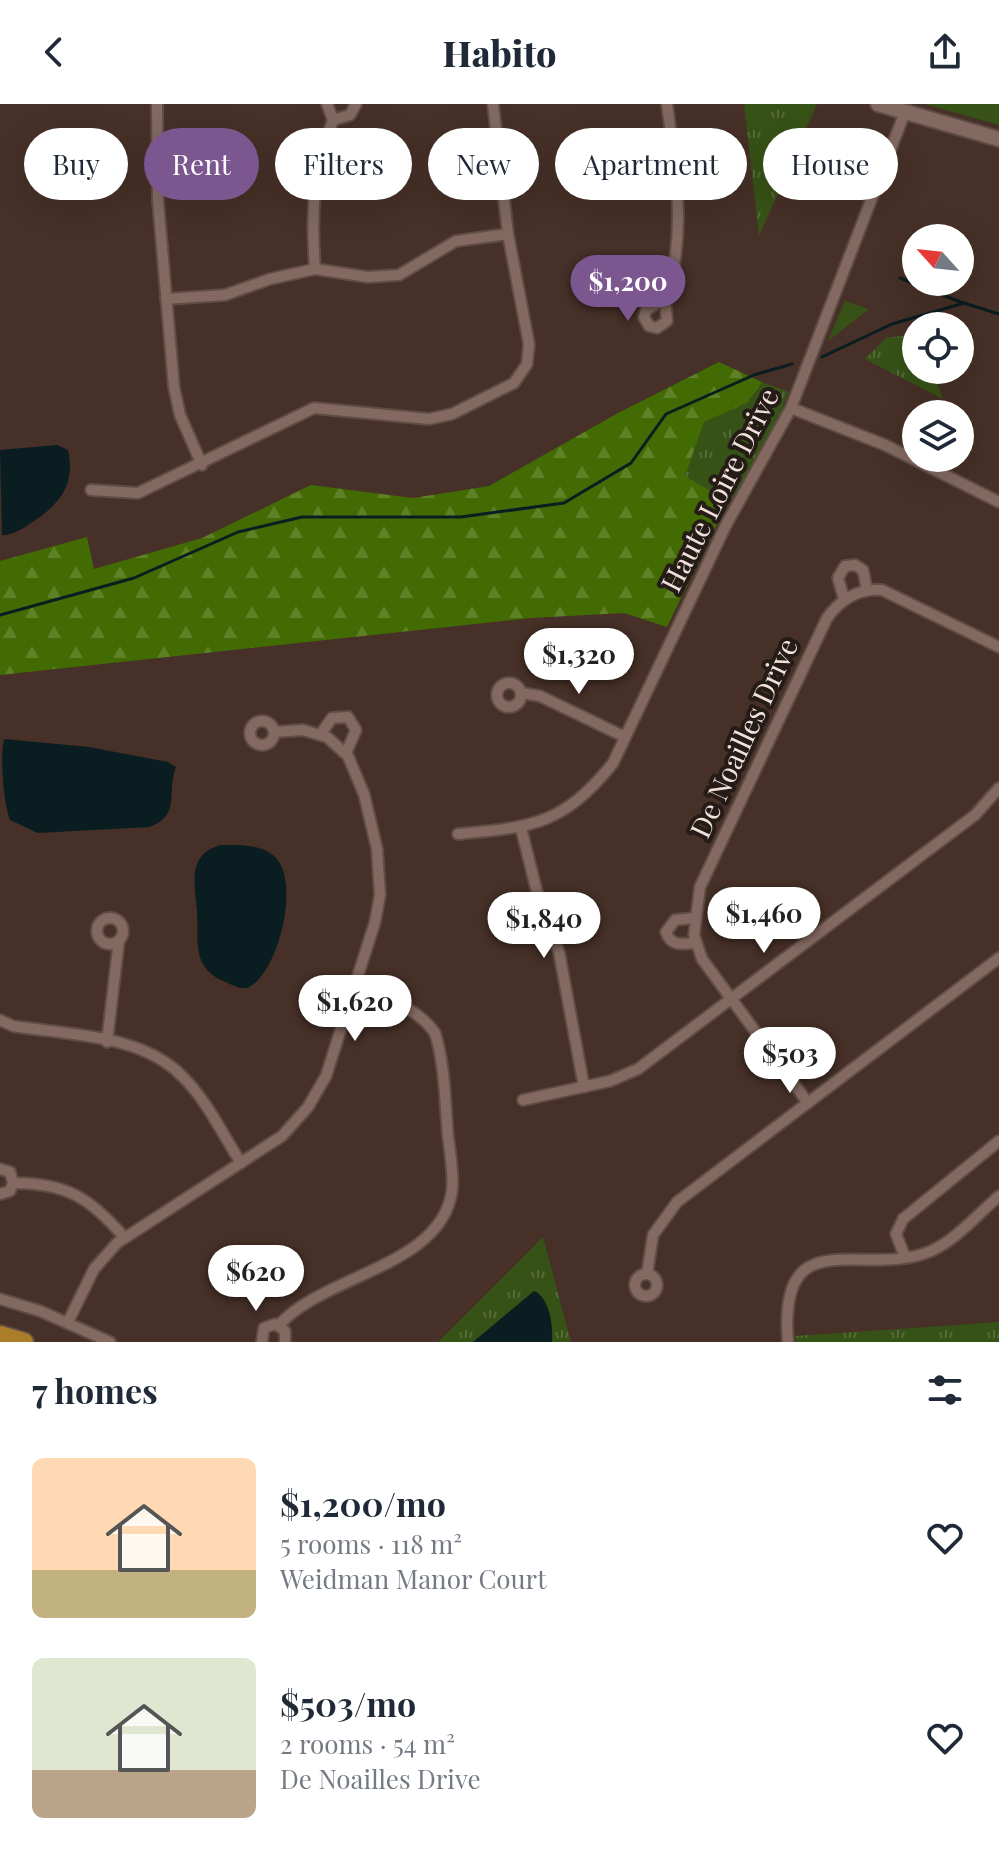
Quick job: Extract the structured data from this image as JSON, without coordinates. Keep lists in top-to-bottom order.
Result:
{
  "streets": {
    "street": ["Haute Loire Drive", "De Noailles Drive"]
  },
  "north": "top left",
  "page": {
    "header": "Habito",
    "chip": [
      "Buy",
      "Rent",
      "Filters",
      "New",
      "Apartment",
      "House"
    ],
    "price": [
      "$1,200",
      "$1,320",
      "$1,460",
      "$1,840",
      "$1,620",
      "$503",
      "$620"
    ],
    "heading": "7 homes",
    "list": [
      {
        "name": "$1,200/mo",
        "note": "5 rooms · 118 m² · Weidman Manor Court"
      },
      {
        "name": "$503/mo",
        "note": "2 rooms · 54 m² · De Noailles Drive"
      }
    ]
  }
}
